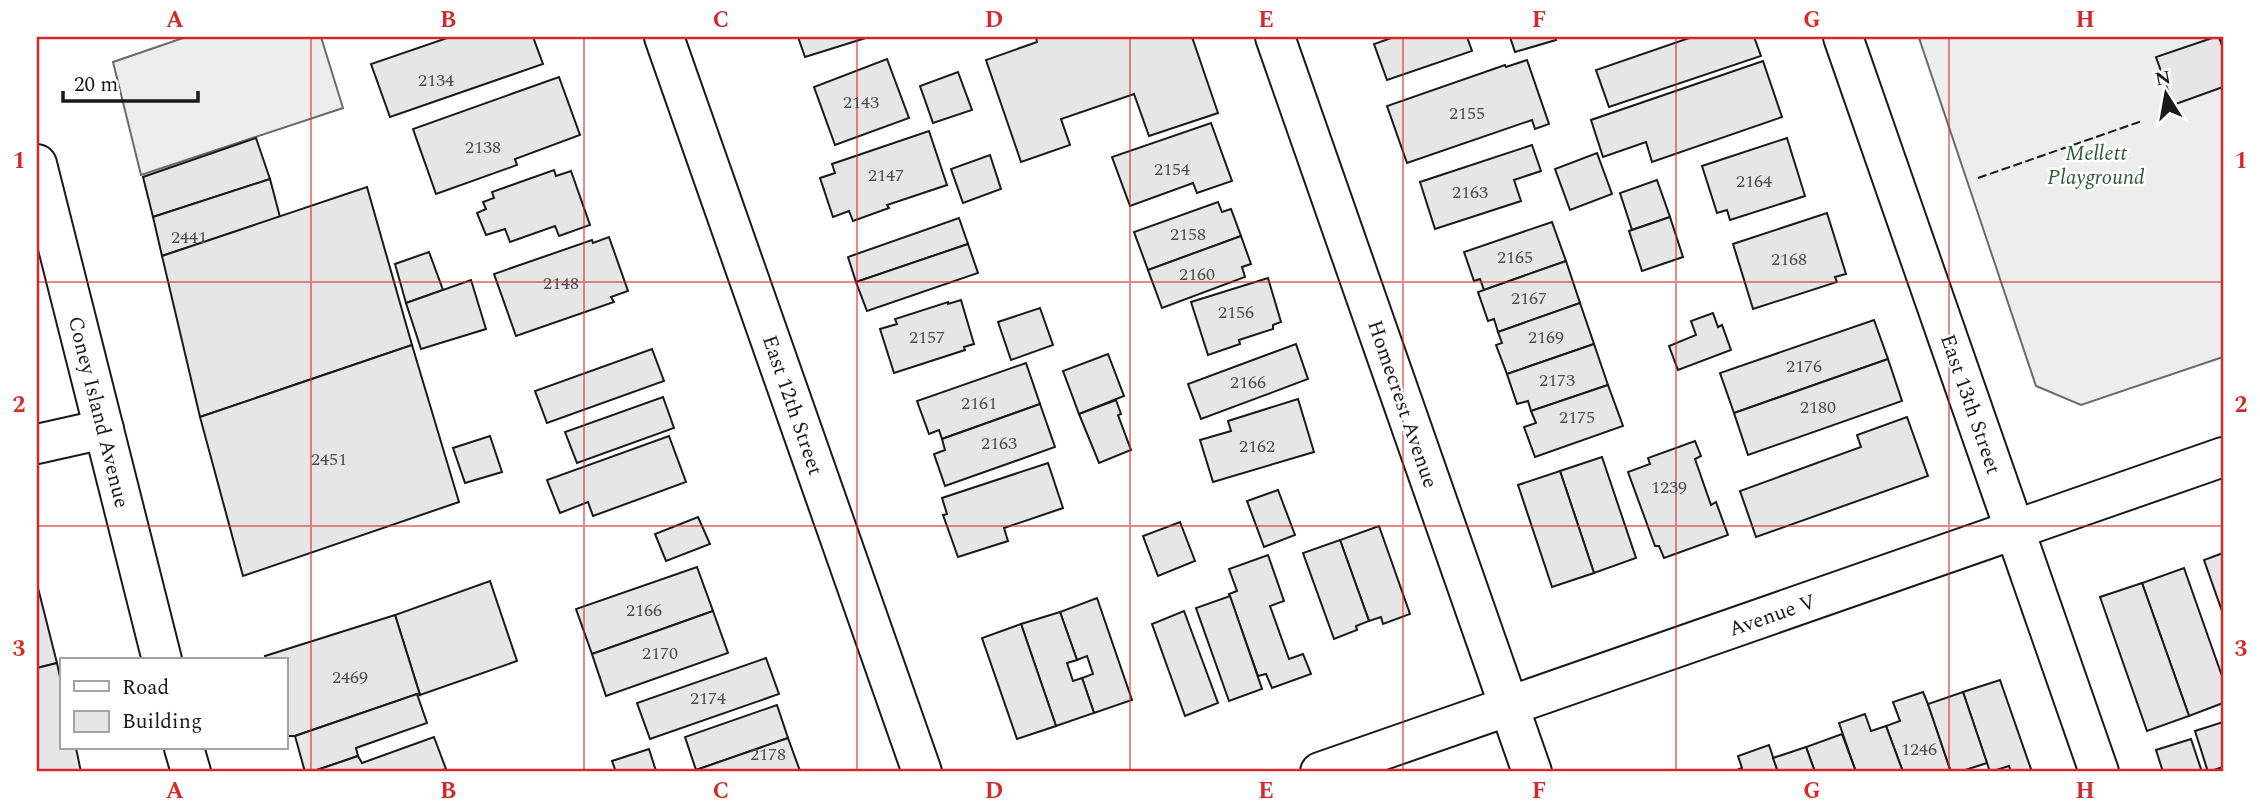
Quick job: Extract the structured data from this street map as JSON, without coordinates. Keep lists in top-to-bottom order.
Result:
{
  "streets": {
    "street": [
      "Homecrest Avenue",
      "East 13th Street",
      "East 12th Street",
      "Coney Island Avenue",
      "Avenue V"
    ]
  },
  "crossings": [
    ["Homecrest Avenue", "Avenue V"],
    ["East 13th Street", "Avenue V"]
  ],
  "parks": ["Mellett Playground"],
  "house_numbers": [
    "2134",
    "2143",
    "2155",
    "2138",
    "2154",
    "2147",
    "2164",
    "2163",
    "2158",
    "2441",
    "2165",
    "2168",
    "2160",
    "2148",
    "2167",
    "2156",
    "2157",
    "2169",
    "2176",
    "2173",
    "2166",
    "2161",
    "2180",
    "2175",
    "2163",
    "2162",
    "2451",
    "1239",
    "2166",
    "2170",
    "2469",
    "2174",
    "1246",
    "2178"
  ],
  "legend": ["Road", "Building"],
  "scale_bar": "20 m",
  "north": "top",
  "grid": {
    "columns": [
      "A",
      "B",
      "C",
      "D",
      "E",
      "F",
      "G",
      "H"
    ],
    "rows": ["1", "2", "3"]
  }
}
